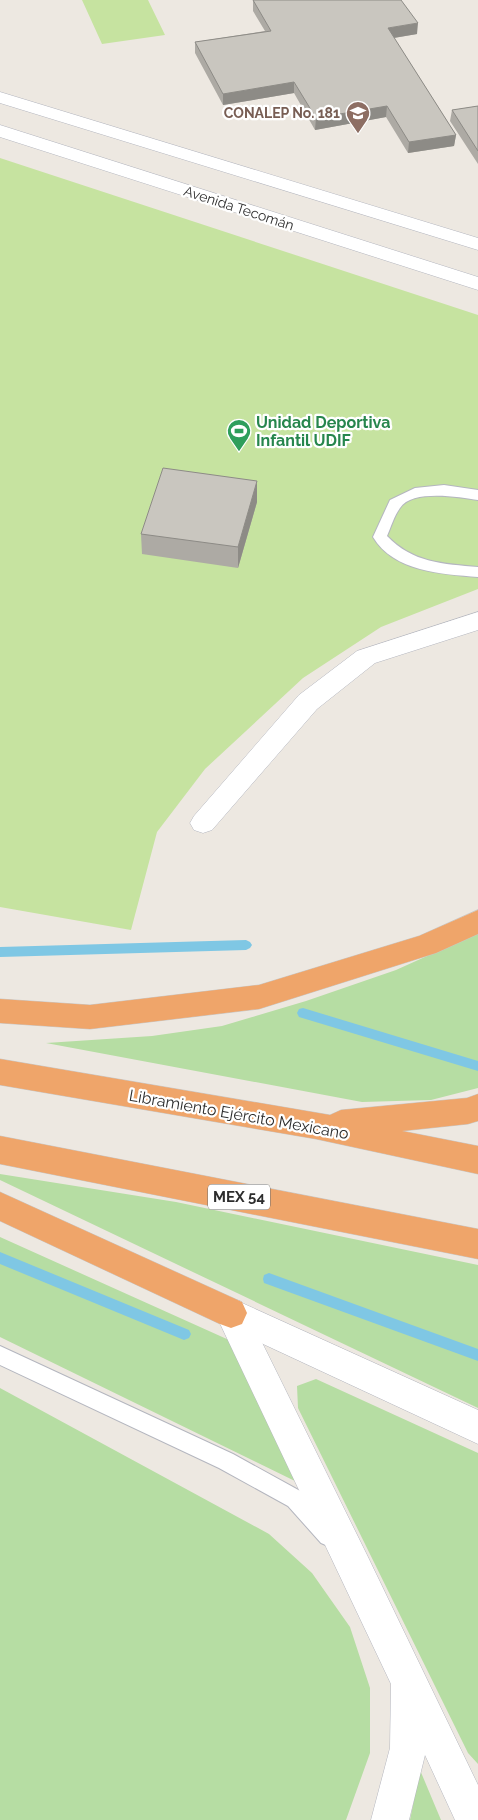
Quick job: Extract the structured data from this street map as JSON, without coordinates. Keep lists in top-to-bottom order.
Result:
{
  "streets": {
    "highway": ["Libramiento Ejército Mexicano", "MEX 54"],
    "street": ["Avenida Tecomán"]
  },
  "places": {
    "school or university": ["CONALEP No. 181"],
    "sports": ["Unidad Deportiva Infantil UDIF"]
  }
}
